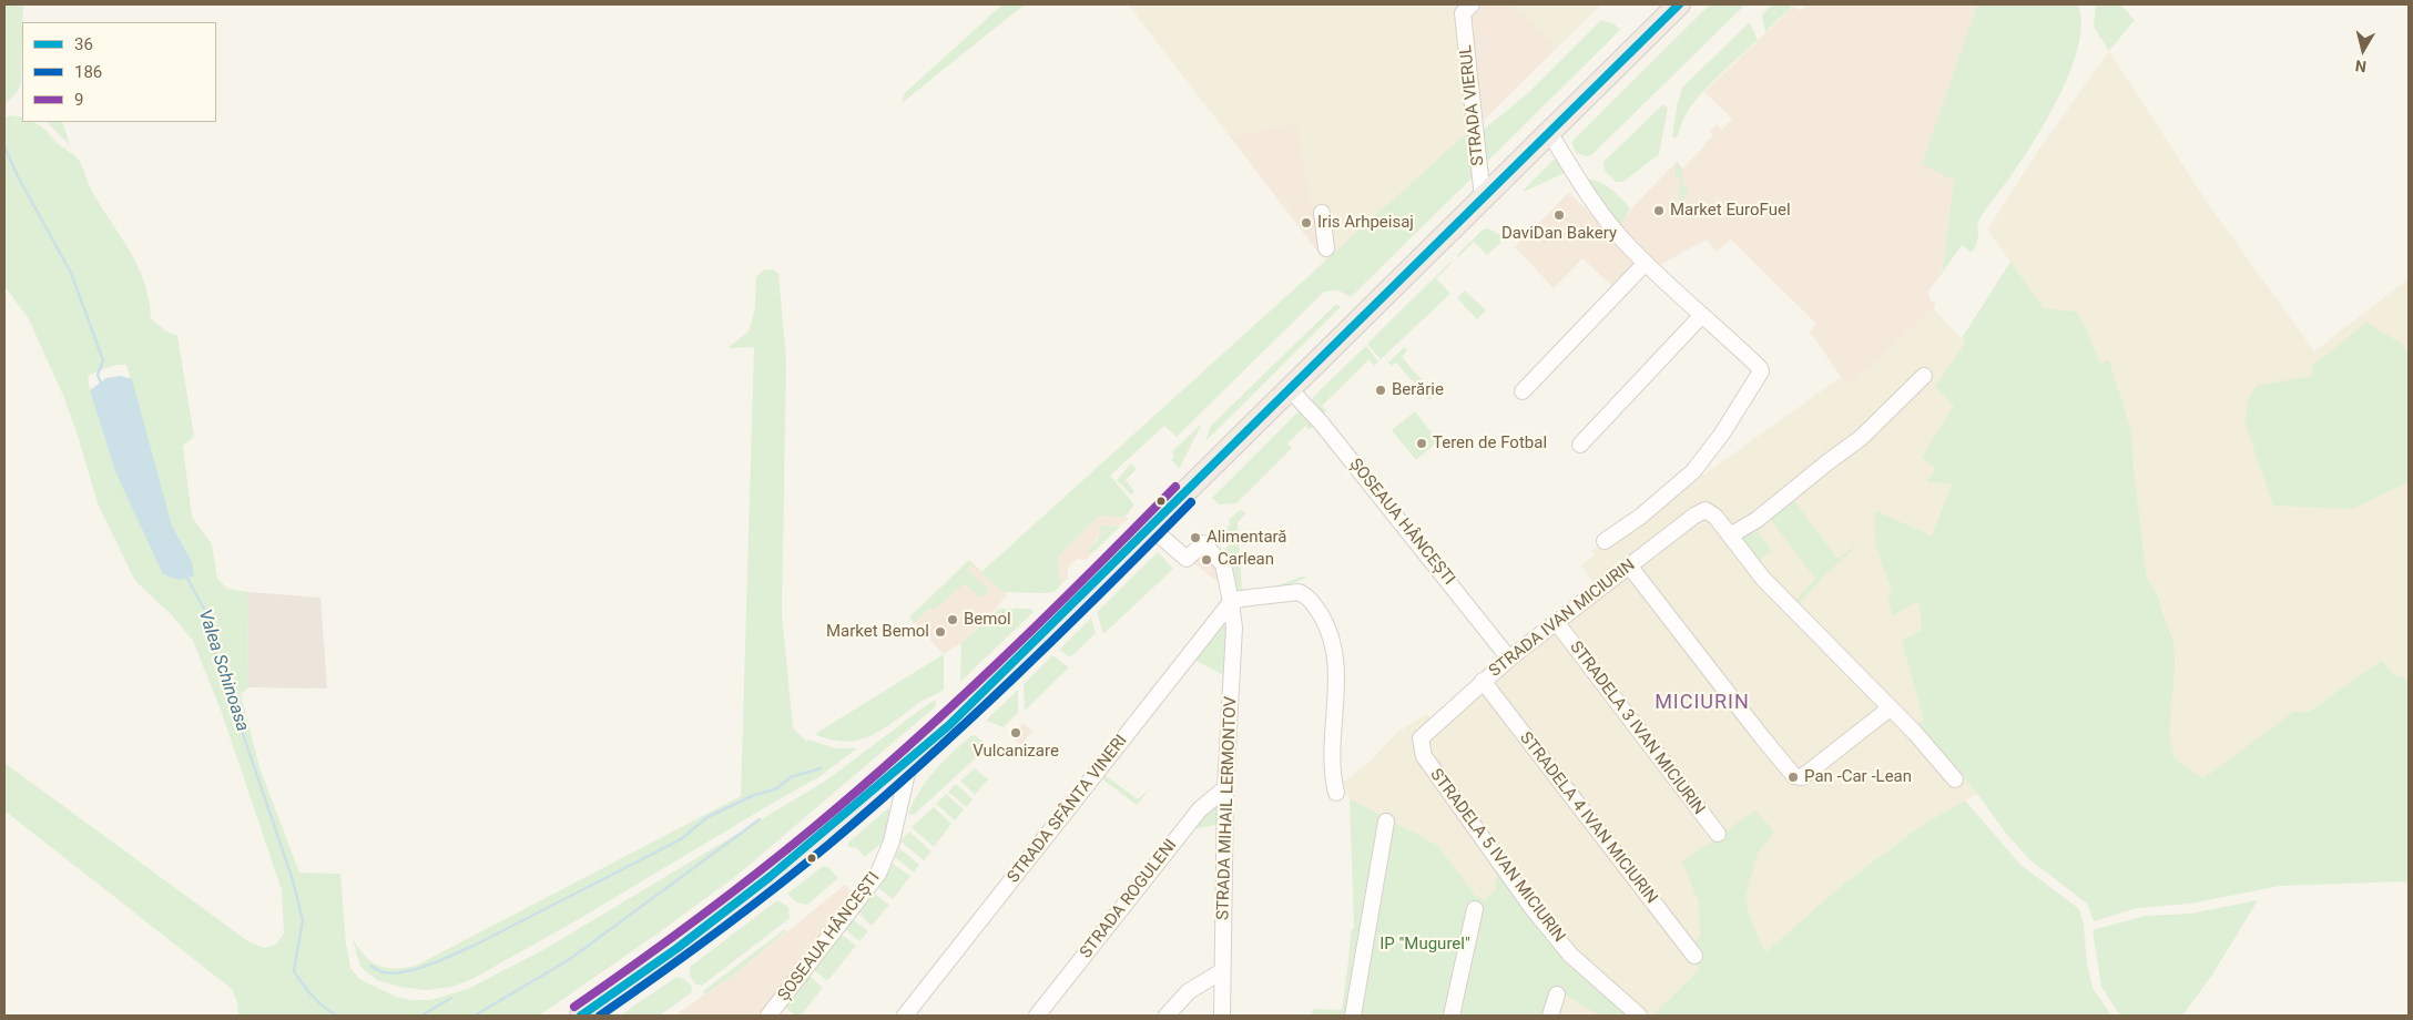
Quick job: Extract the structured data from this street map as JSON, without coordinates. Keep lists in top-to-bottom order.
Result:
{
  "streets": {
    "street": [
      "STRADA VIERUL",
      "ȘOSEAUA HÂNCEȘTI",
      "STRADA IVAN MICIURIN",
      "STRADELA 3 IVAN MICIURIN",
      "STRADA MIHAIL LERMONTOV",
      "STRADA SFÂNTA VINERI",
      "STRADELA 4 IVAN MICIURIN",
      "STRADELA 5 IVAN MICIURIN",
      "STRADA ROGULENI"
    ]
  },
  "crossings": [
    ["ȘOSEAUA HÂNCEȘTI", "STRADA IVAN MICIURIN"],
    ["STRADA IVAN MICIURIN", "STRADELA 3 IVAN MICIURIN"],
    ["STRADA IVAN MICIURIN", "STRADELA 4 IVAN MICIURIN"],
    ["STRADA IVAN MICIURIN", "STRADELA 5 IVAN MICIURIN"],
    ["STRADA MIHAIL LERMONTOV", "STRADA SFÂNTA VINERI"],
    ["STRADA MIHAIL LERMONTOV", "STRADA ROGULENI"]
  ],
  "districts": ["MICIURIN"],
  "water": ["Valea Schinoasa"],
  "parks": ["IP \"Mugurel\""],
  "places": [
    "Market EuroFuel",
    "DaviDan Bakery",
    "Iris Arhpeisaj",
    "Berărie",
    "Teren de Fotbal",
    "Alimentară",
    "Carlean",
    "Bemol",
    "Market Bemol",
    "Vulcanizare",
    "Pan -Car -Lean"
  ],
  "lines": ["transit line 36", "transit line 9", "transit line 186"],
  "legend": ["36", "186", "9"],
  "north": "bottom"
}
